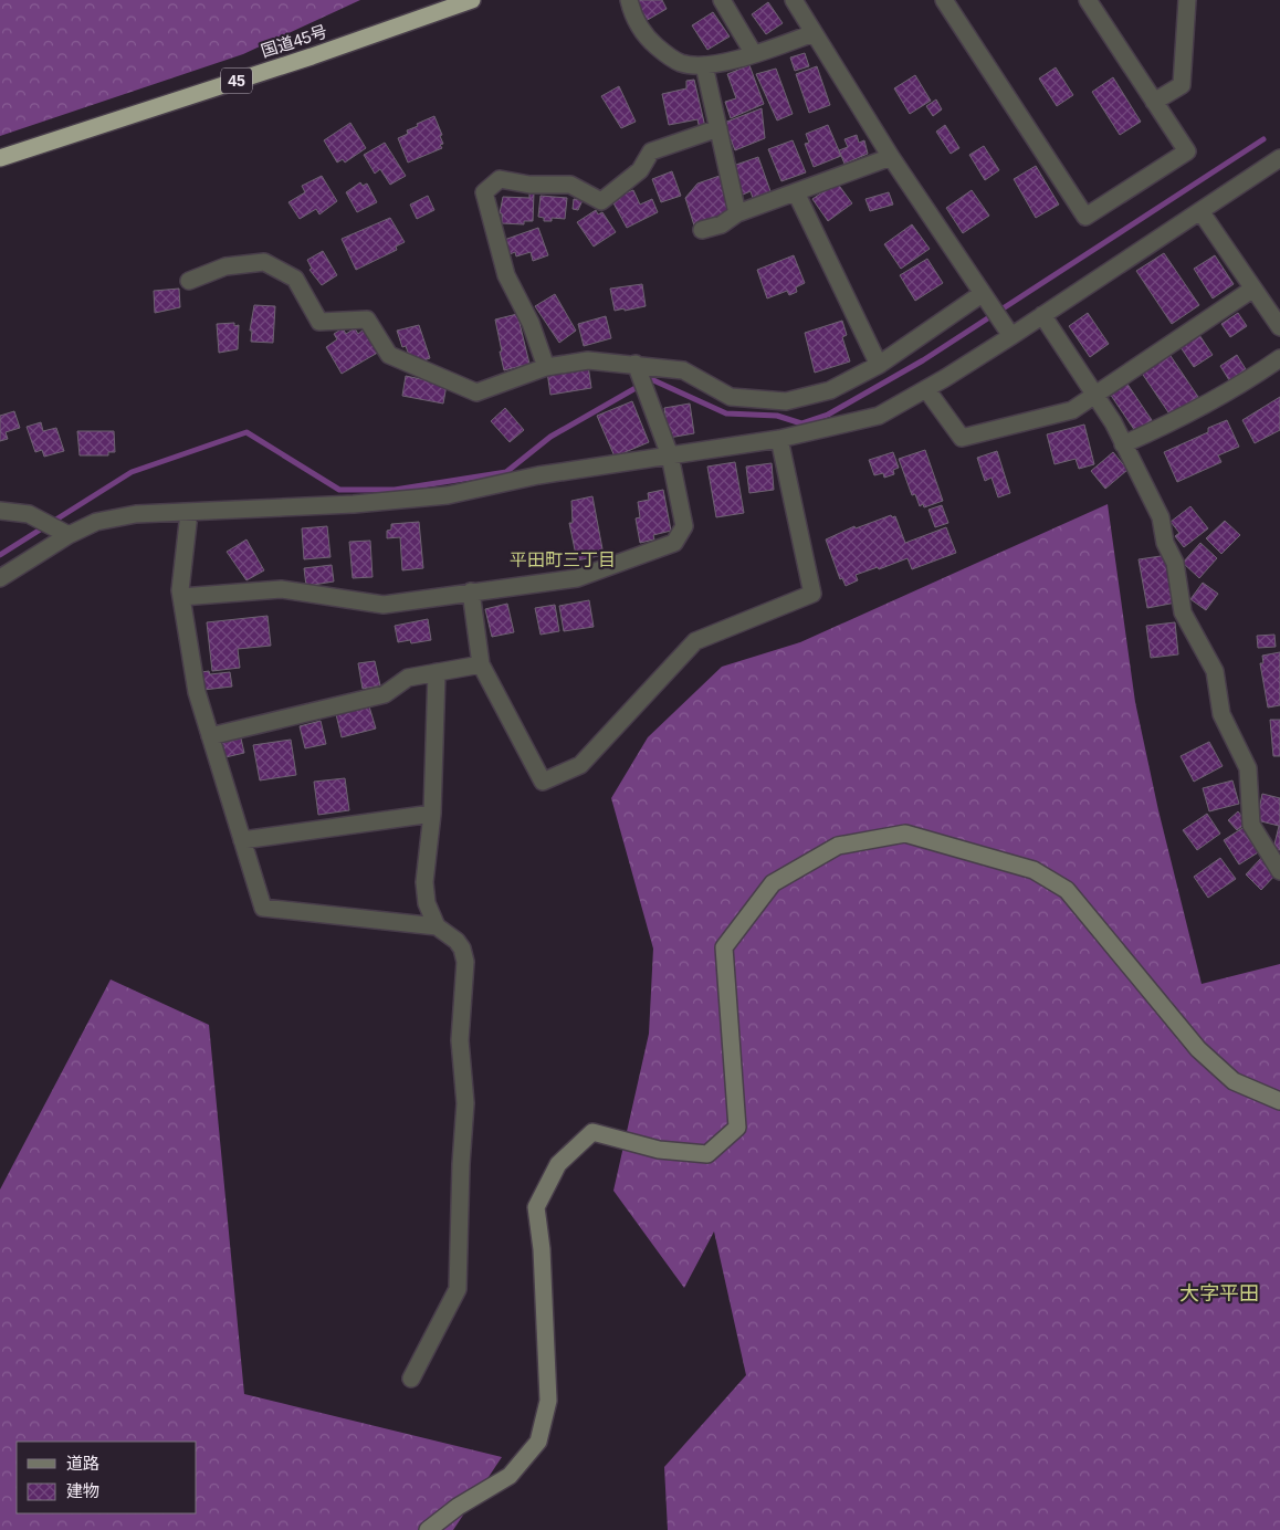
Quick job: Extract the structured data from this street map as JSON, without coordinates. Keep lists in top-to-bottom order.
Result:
{
  "streets": {
    "highway": ["国道45号", "45"]
  },
  "districts": ["平田町三丁目", "大字平田"],
  "legend": ["道路", "建物"]
}
